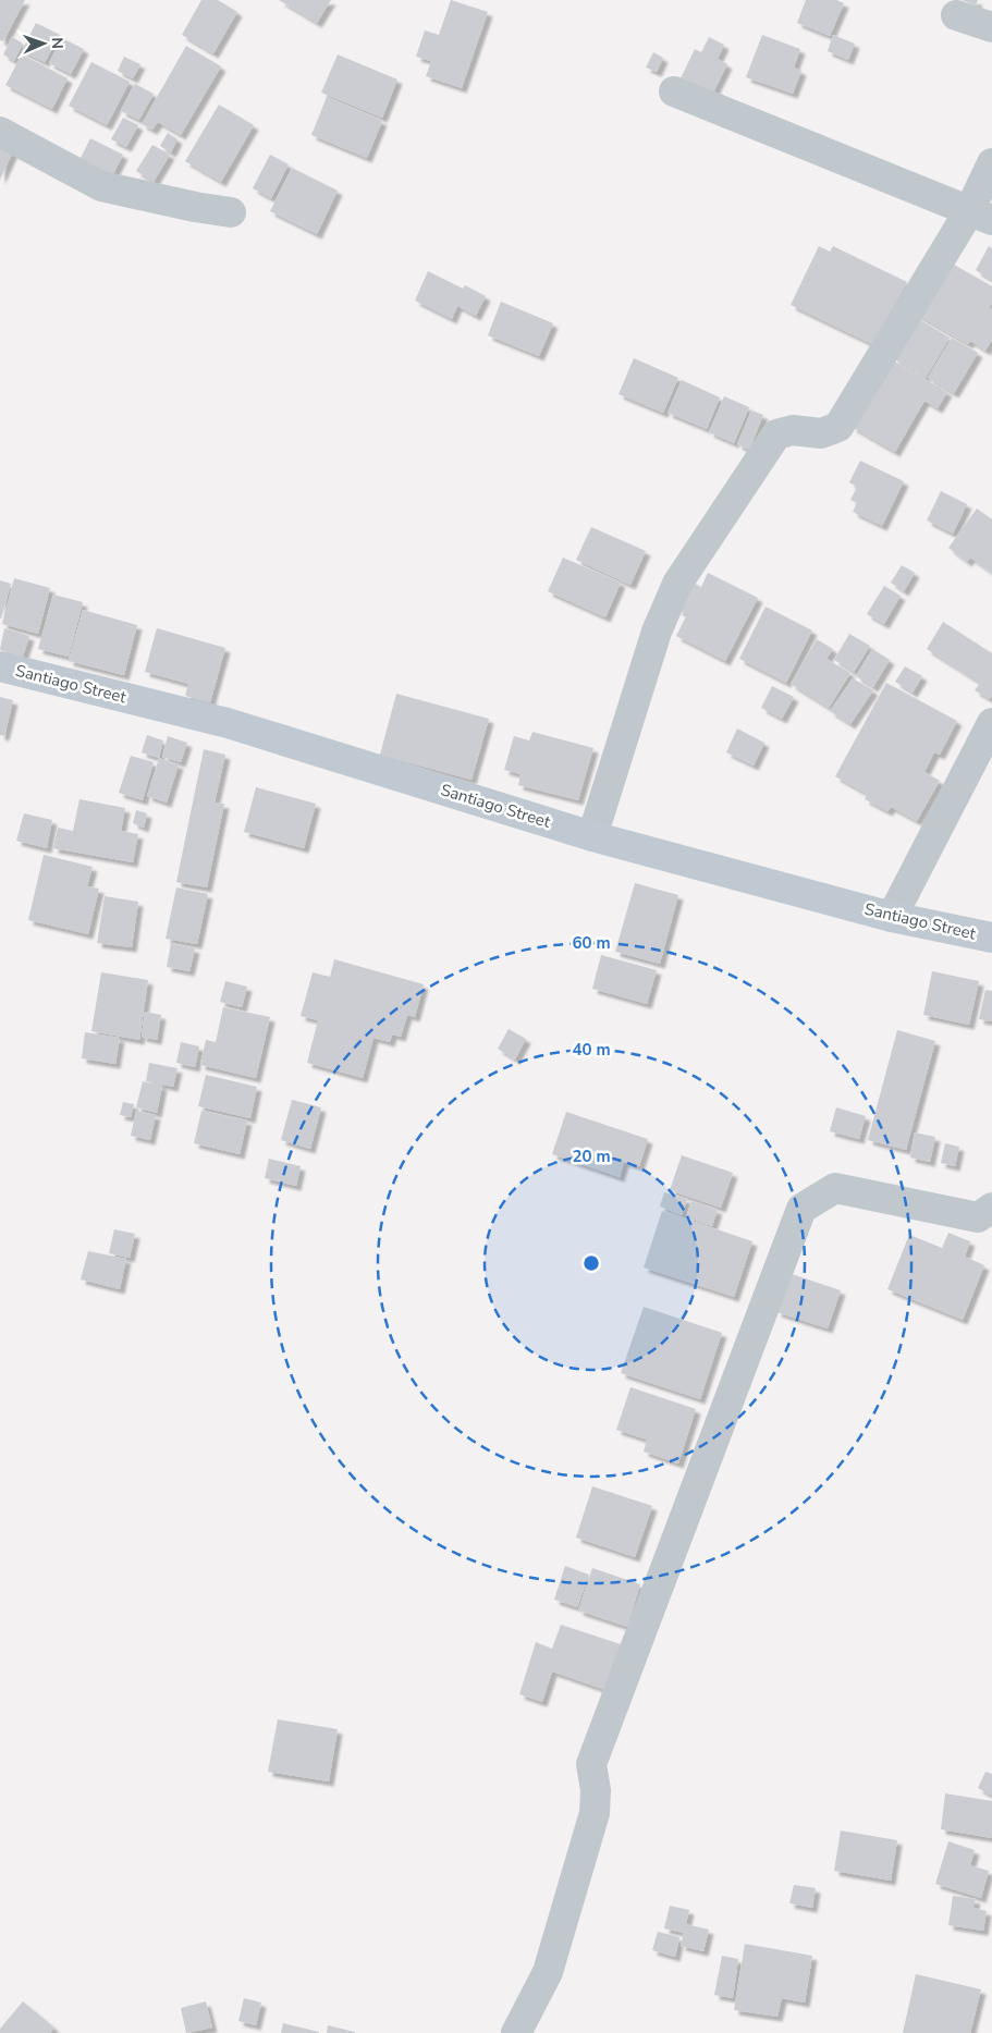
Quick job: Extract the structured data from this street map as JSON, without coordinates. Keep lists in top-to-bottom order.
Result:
{
  "streets": {
    "street": ["Santiago Street"]
  },
  "north": "right",
  "rings": ["60 m", "40 m", "20 m"]
}
